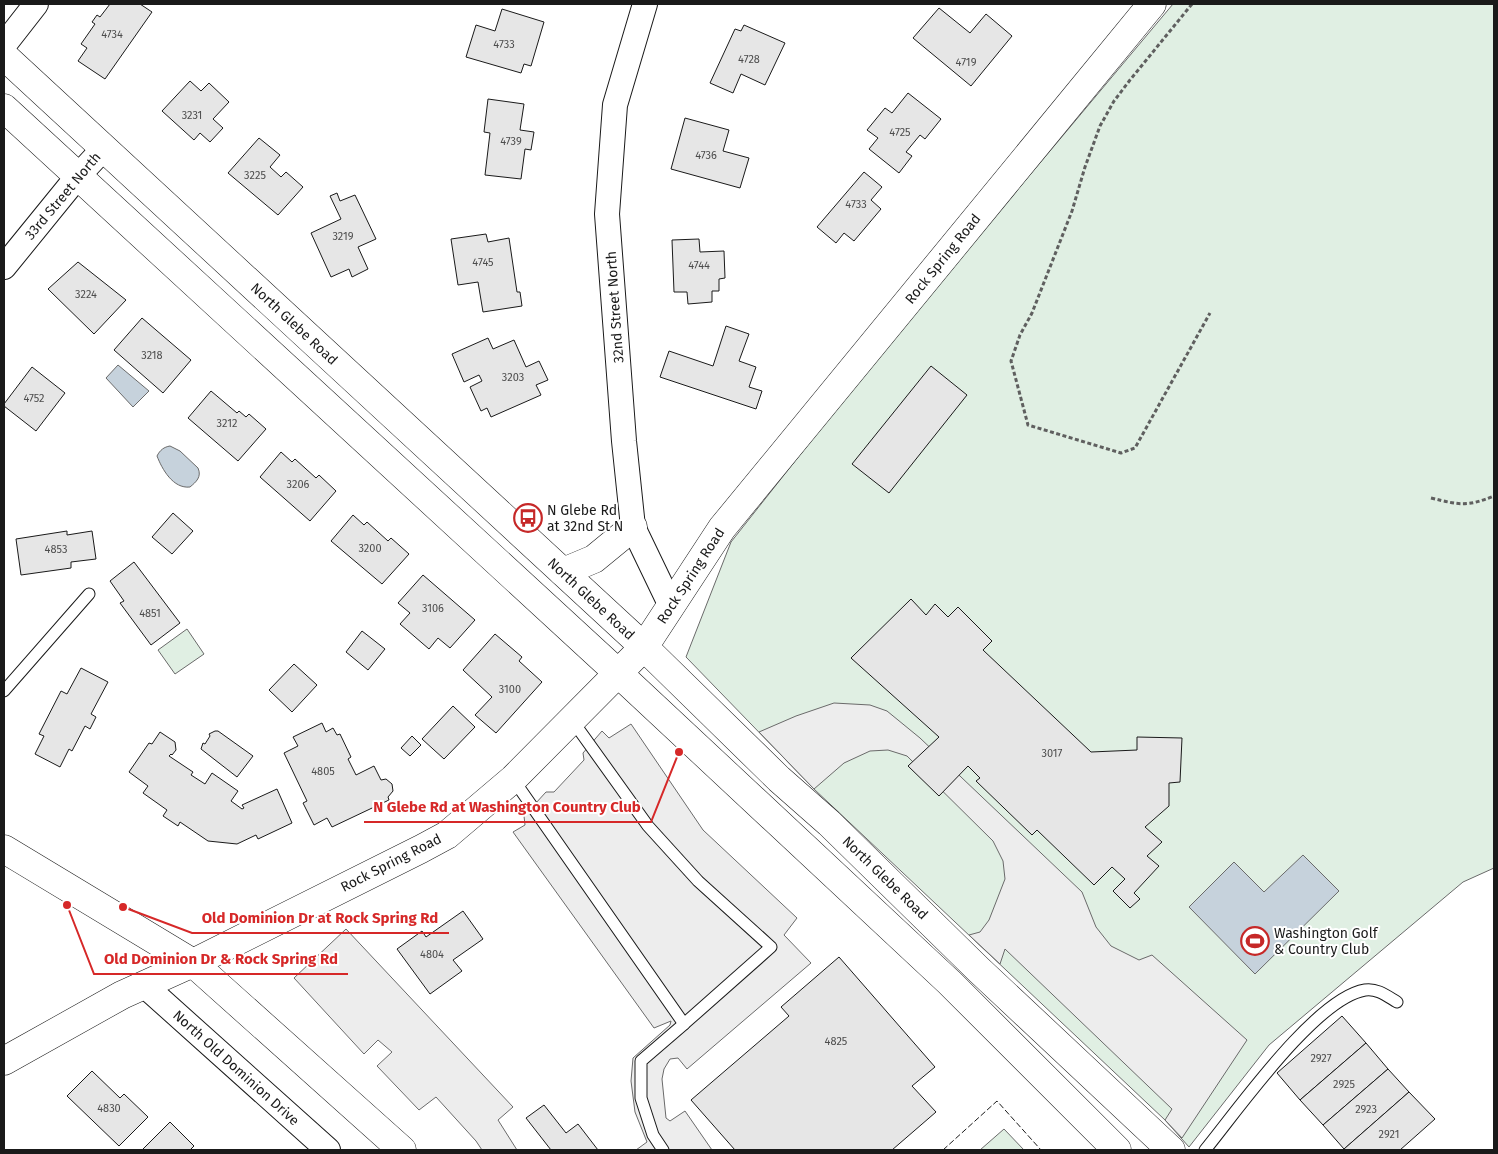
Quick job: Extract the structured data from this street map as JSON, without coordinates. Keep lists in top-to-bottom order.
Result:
{
  "streets": {
    "main road": ["Rock Spring Road", "North Glebe Road"],
    "street": ["33rd Street North", "32nd Street North", "North Old Dominion Drive"]
  },
  "crossings": [
    ["33rd Street North", "North Glebe Road"],
    ["Rock Spring Road", "32nd Street North"],
    ["Rock Spring Road", "North Glebe Road"],
    ["Rock Spring Road", "North Old Dominion Drive"]
  ],
  "places": {
    "bus stop": ["N Glebe Rd at 32nd St N"],
    "other": ["N Glebe Rd at Washington Country Club", "Old Dominion Dr & Rock Spring Rd", "Old Dominion Dr at Rock Spring Rd"],
    "sports": ["Washington Golf & Country Club"]
  },
  "house_numbers": [
    "4734",
    "4733",
    "4728",
    "4719",
    "3231",
    "4725",
    "4739",
    "4736",
    "3225",
    "4733",
    "3219",
    "4745",
    "4744",
    "3224",
    "3218",
    "3203",
    "4752",
    "3212",
    "3206",
    "3200",
    "4853",
    "3106",
    "4851",
    "3100",
    "3017",
    "4805",
    "4804",
    "4825",
    "2927",
    "2925",
    "4830",
    "2923",
    "2921"
  ]
}
